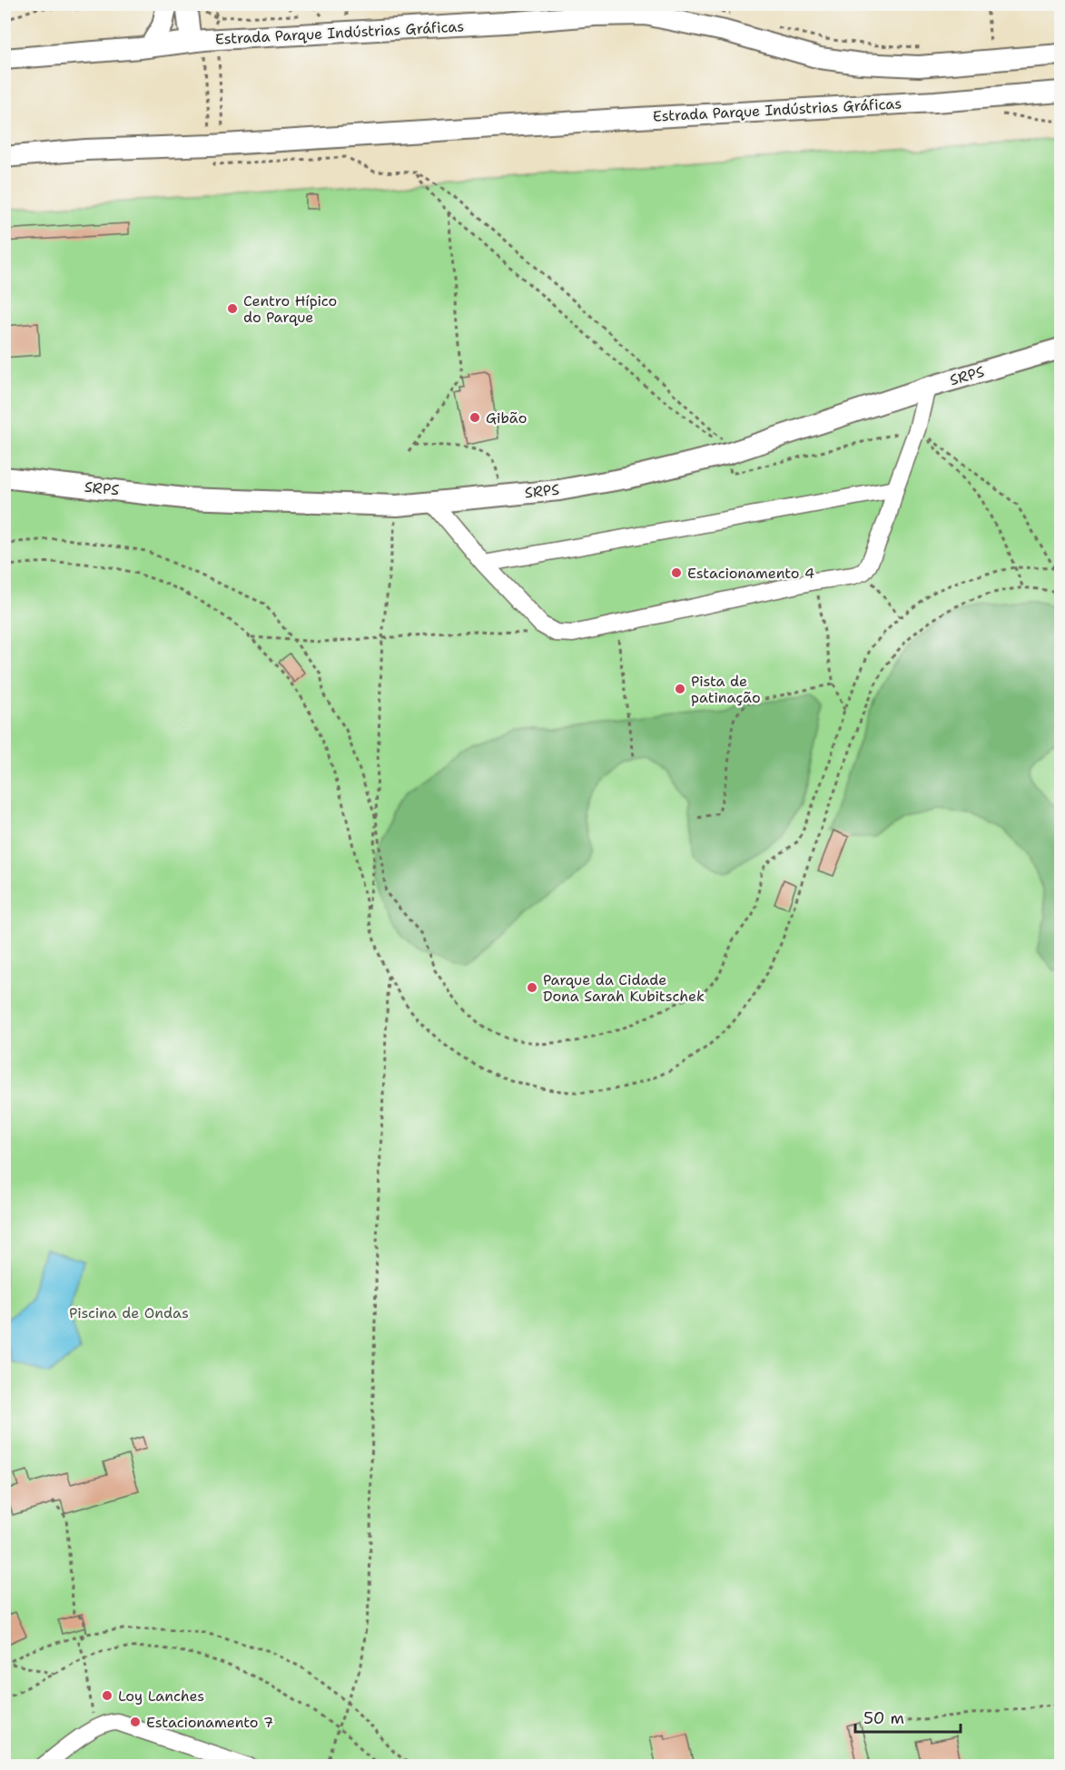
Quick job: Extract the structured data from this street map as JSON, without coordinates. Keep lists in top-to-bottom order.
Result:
{
  "streets": {
    "main road": ["Estrada Parque Indústrias Gráficas", "SRPS"]
  },
  "parks": ["Piscina de Ondas"],
  "places": [
    "Centro Hípico do Parque",
    "Gibão",
    "Estacionamento 4",
    "Pista de patinação",
    "Parque da Cidade Dona Sarah Kubitschek",
    "Loy Lanches",
    "Estacionamento 7"
  ],
  "scale_bar": "50 m"
}
